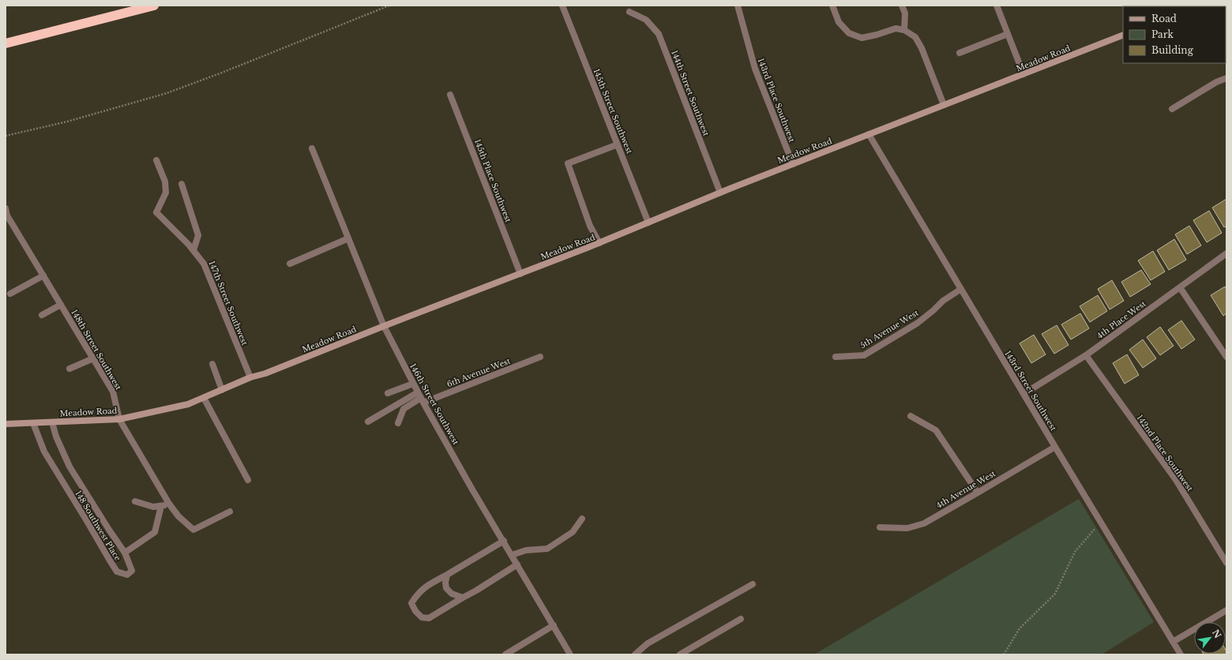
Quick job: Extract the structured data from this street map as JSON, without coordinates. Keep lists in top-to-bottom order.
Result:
{
  "streets": {
    "street": [
      "Meadow Road",
      "144th Street Southwest",
      "143rd Place Southwest",
      "145th Street Southwest",
      "145th Place Southwest",
      "147th Street Southwest",
      "4th Place West",
      "5th Avenue West",
      "148th Street Southwest",
      "6th Avenue West",
      "143rd Street Southwest",
      "146th Street Southwest",
      "142nd Place Southwest",
      "4th Avenue West",
      "148 Southwest Place"
    ]
  },
  "crossings": [
    ["Meadow Road", "144th Street Southwest"],
    ["Meadow Road", "143rd Place Southwest"],
    ["Meadow Road", "145th Street Southwest"],
    ["Meadow Road", "145th Place Southwest"],
    ["Meadow Road", "147th Street Southwest"],
    ["Meadow Road", "148th Street Southwest"],
    ["Meadow Road", "143rd Street Southwest"],
    ["Meadow Road", "146th Street Southwest"],
    ["Meadow Road", "148 Southwest Place"],
    ["4th Place West", "143rd Street Southwest"],
    ["4th Place West", "142nd Place Southwest"],
    ["5th Avenue West", "143rd Street Southwest"],
    ["6th Avenue West", "146th Street Southwest"],
    ["143rd Street Southwest", "4th Avenue West"]
  ],
  "legend": ["Road", "Park", "Building"],
  "north": "top right"
}
